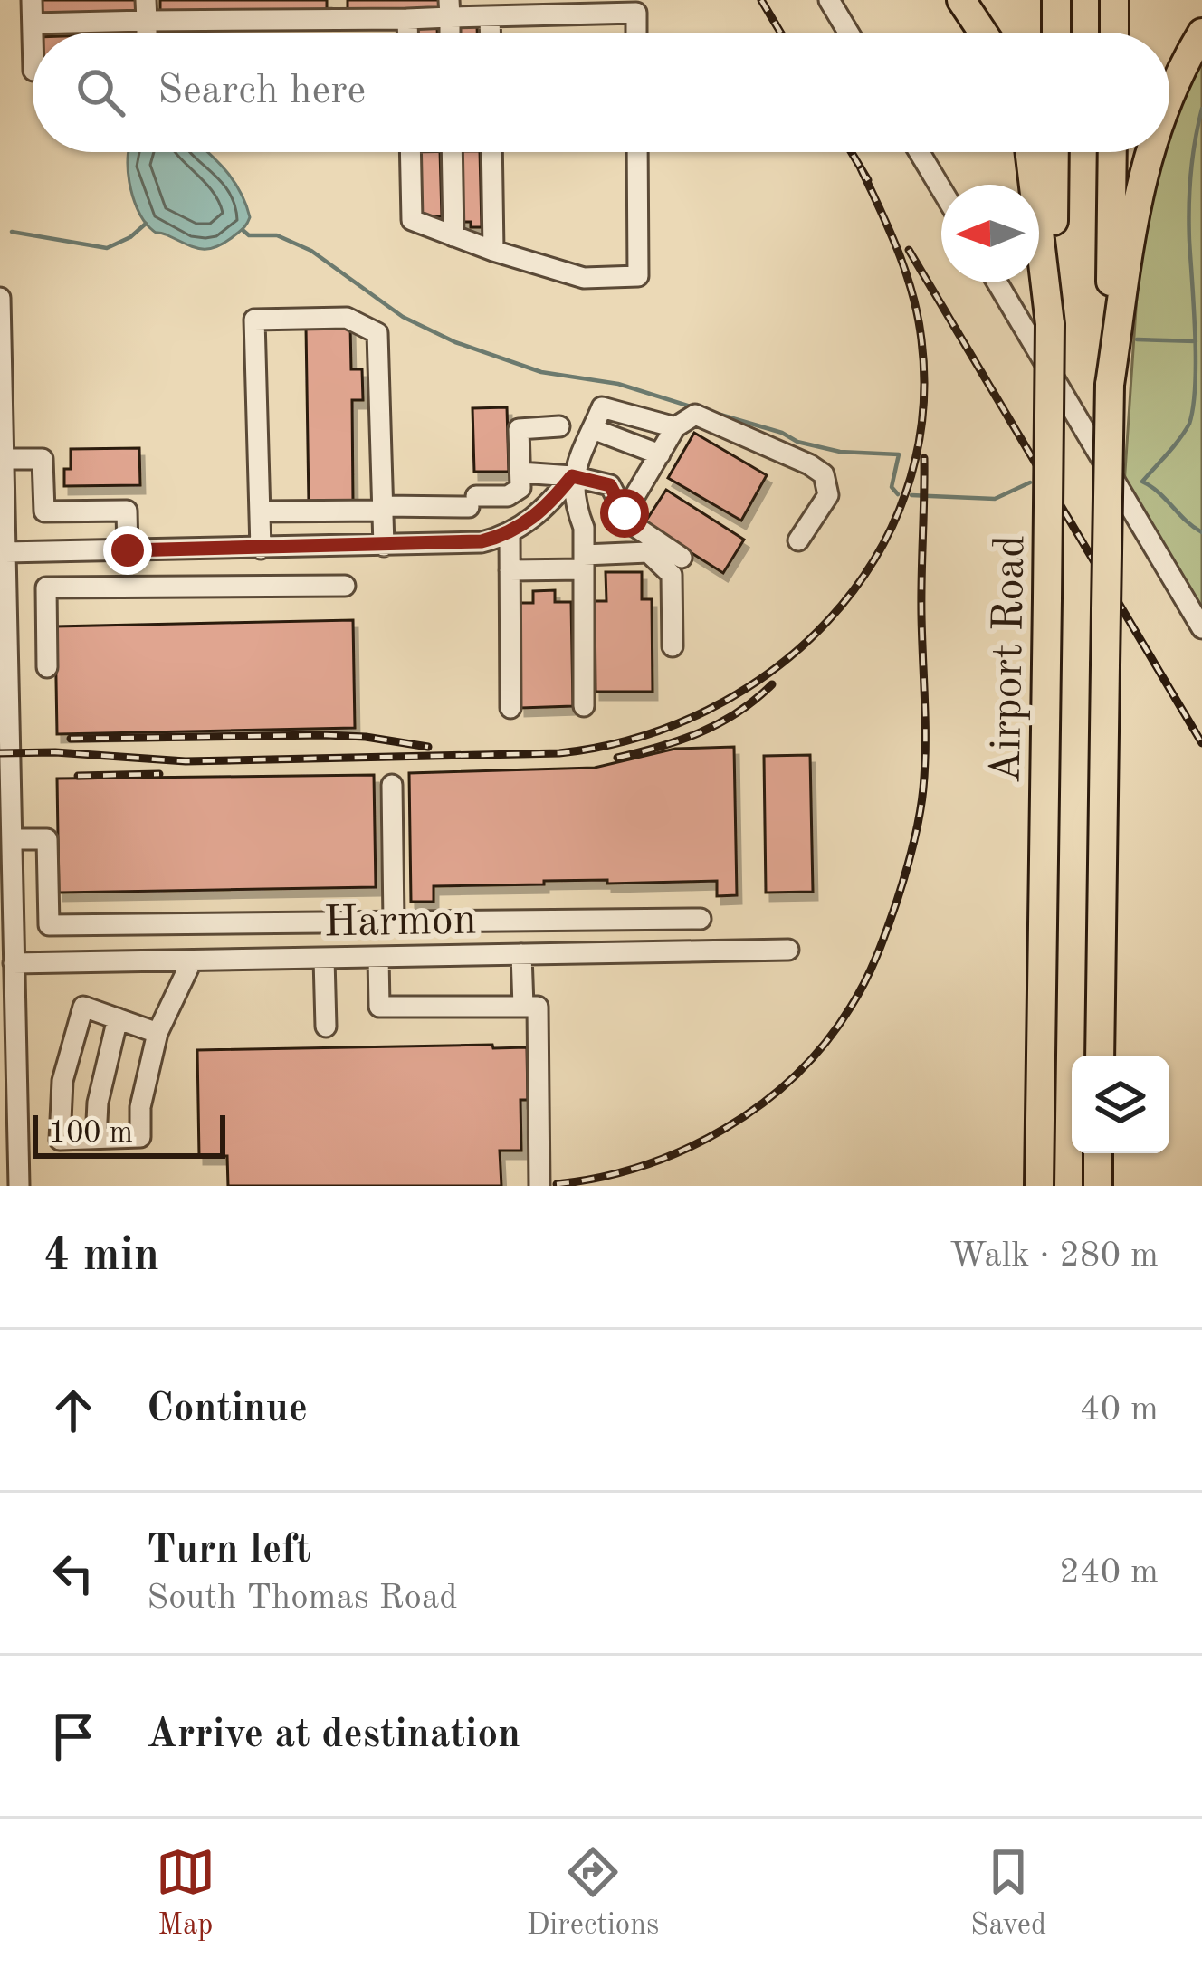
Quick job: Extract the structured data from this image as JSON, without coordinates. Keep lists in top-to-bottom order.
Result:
{
  "streets": {
    "highway": ["Airport Road"],
    "street": ["Harmon"]
  },
  "scale_bar": "100 m",
  "north": "left",
  "page": {
    "search": "Search here",
    "scale": "100 m",
    "heading": ["4 min", "Walk · 280 m"],
    "list": [
      ["Continue", "40 m"],
      ["Turn left", "South Thomas Road", "240 m"],
      "Arrive at destination"
    ],
    "nav": ["Map", "Directions", "Saved"]
  }
}
